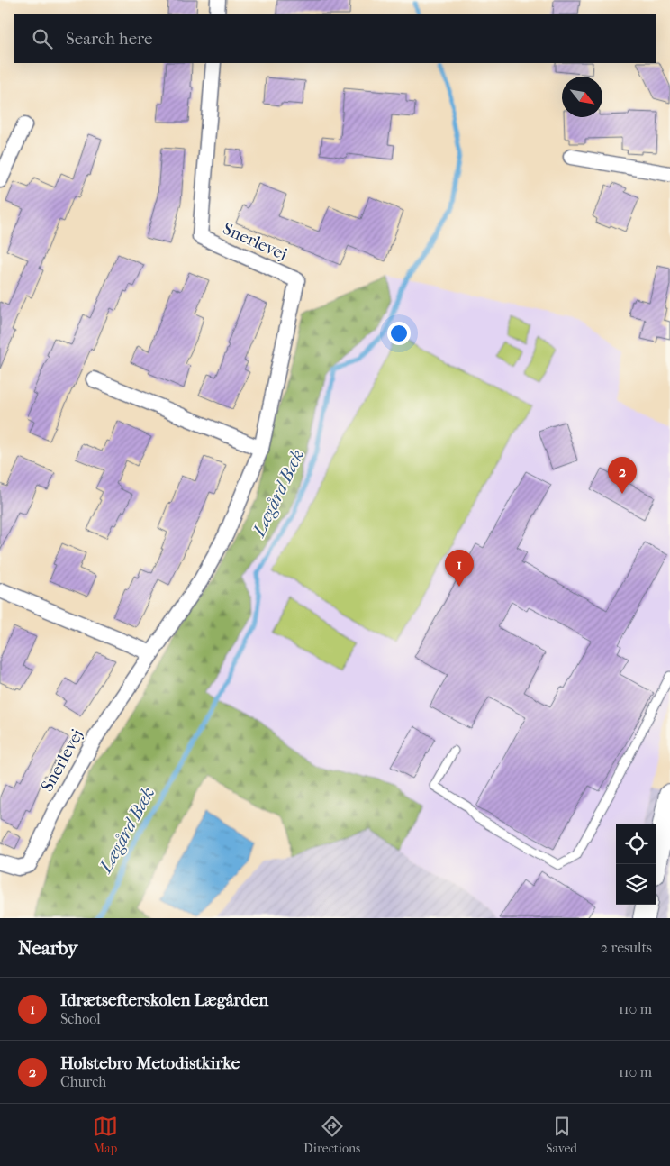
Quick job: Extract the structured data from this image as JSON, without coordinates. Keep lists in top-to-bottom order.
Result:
{
  "streets": {
    "street": ["Snerlevej"]
  },
  "water": ["Lægård Bæk"],
  "north": "bottom right",
  "page": {
    "search": "Search here",
    "pins": ["2", "1"],
    "heading": ["Nearby", "2 results"],
    "list": [
      {
        "mark": "1",
        "name": "Idrætsefterskolen Lægården",
        "note": "School",
        "value": "110 m"
      },
      {
        "mark": "2",
        "name": "Holstebro Metodistkirke",
        "note": "Church",
        "value": "110 m"
      }
    ],
    "nav": ["Map", "Directions", "Saved"]
  }
}
